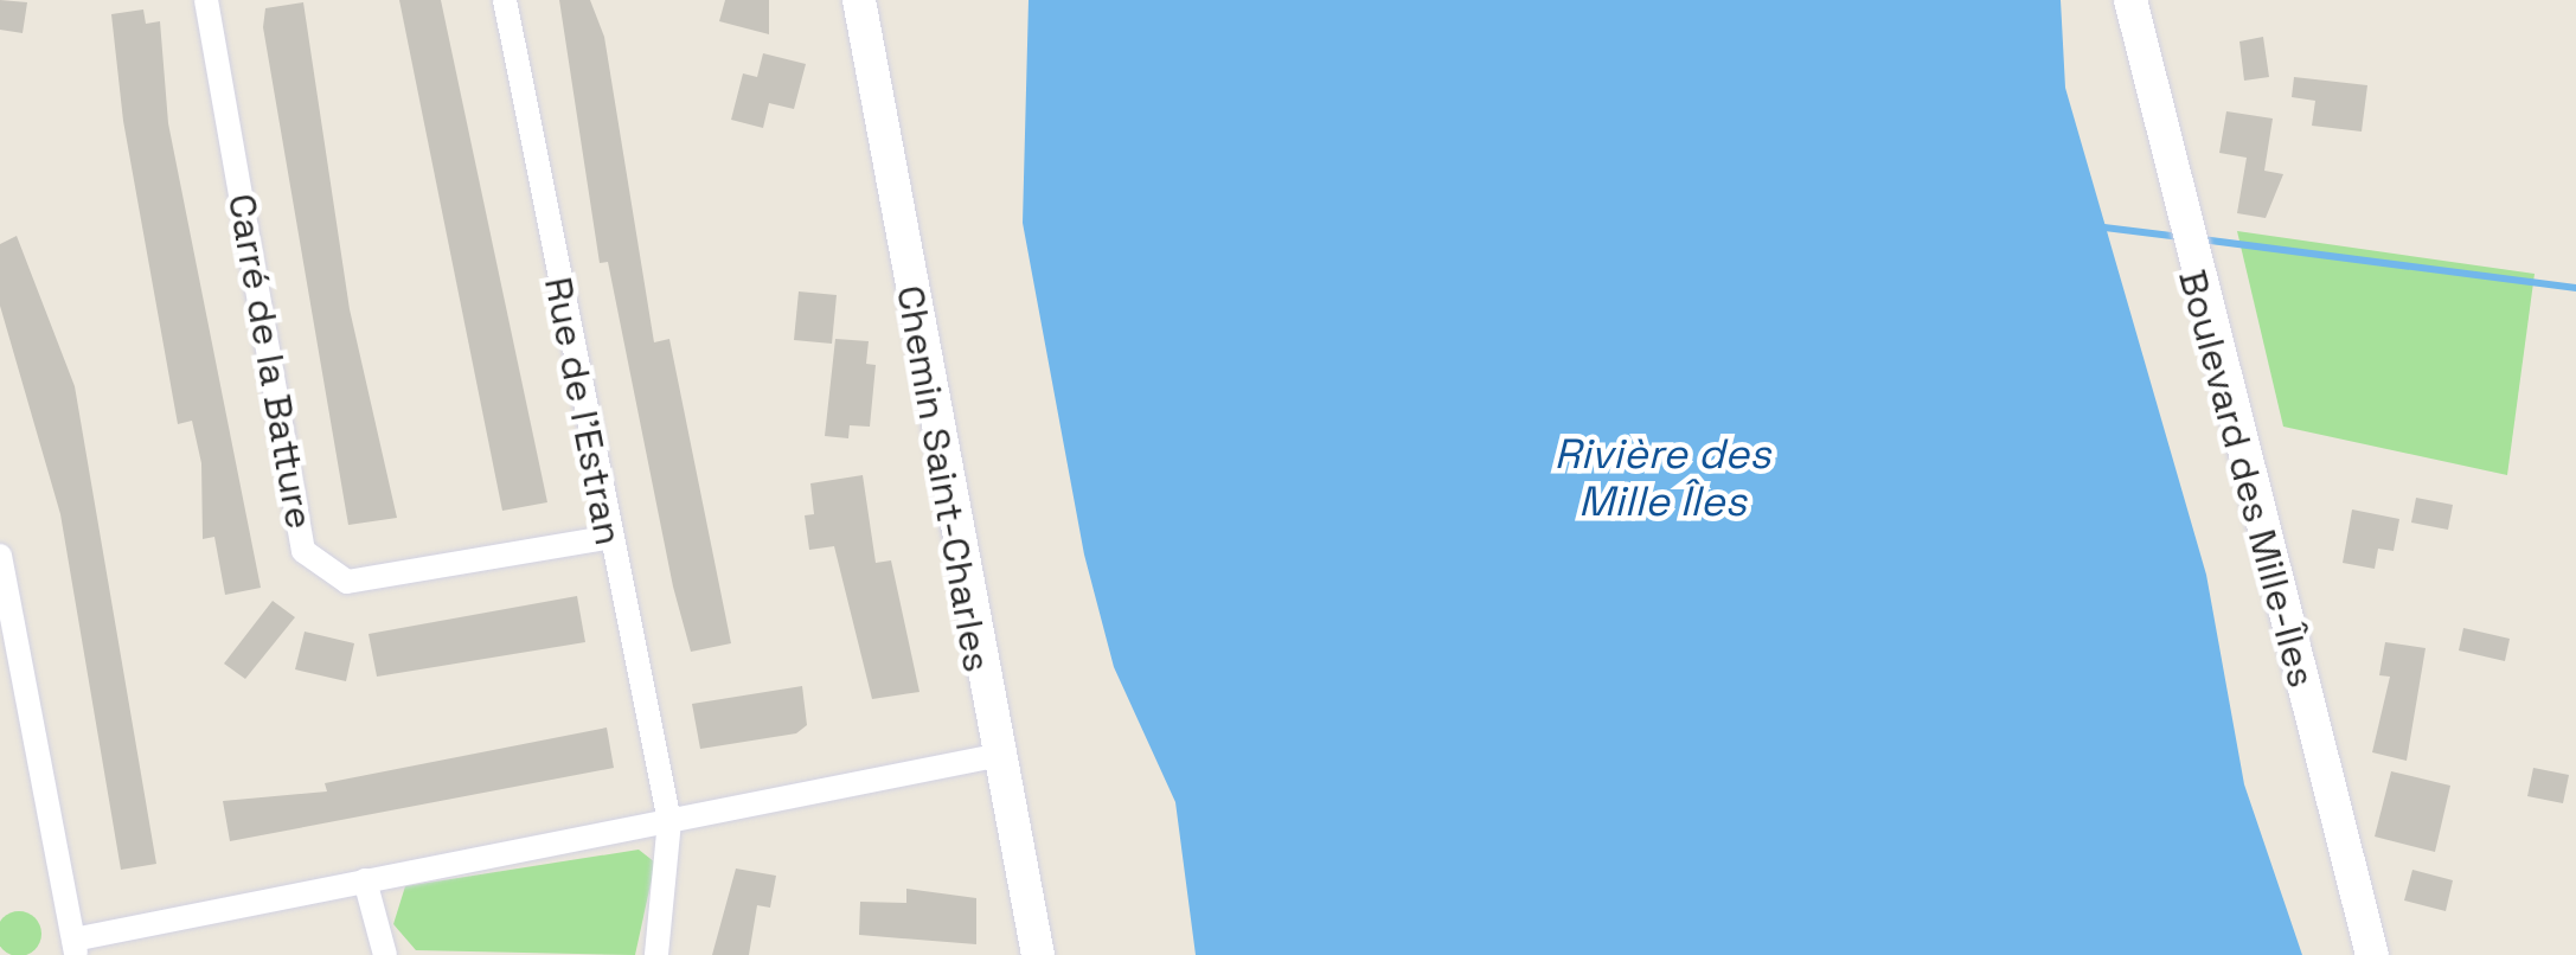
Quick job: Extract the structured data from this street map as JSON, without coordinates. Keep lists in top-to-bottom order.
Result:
{
  "streets": {
    "street": [
      "Carré de la Batture",
      "Rue de l'Estran",
      "Chemin Saint-Charles",
      "Boulevard des Mille-Îles"
    ]
  },
  "crossings": [
    ["Carré de la Batture", "Rue de l'Estran"]
  ],
  "water": ["Rivière des Mille Îles"]
}
